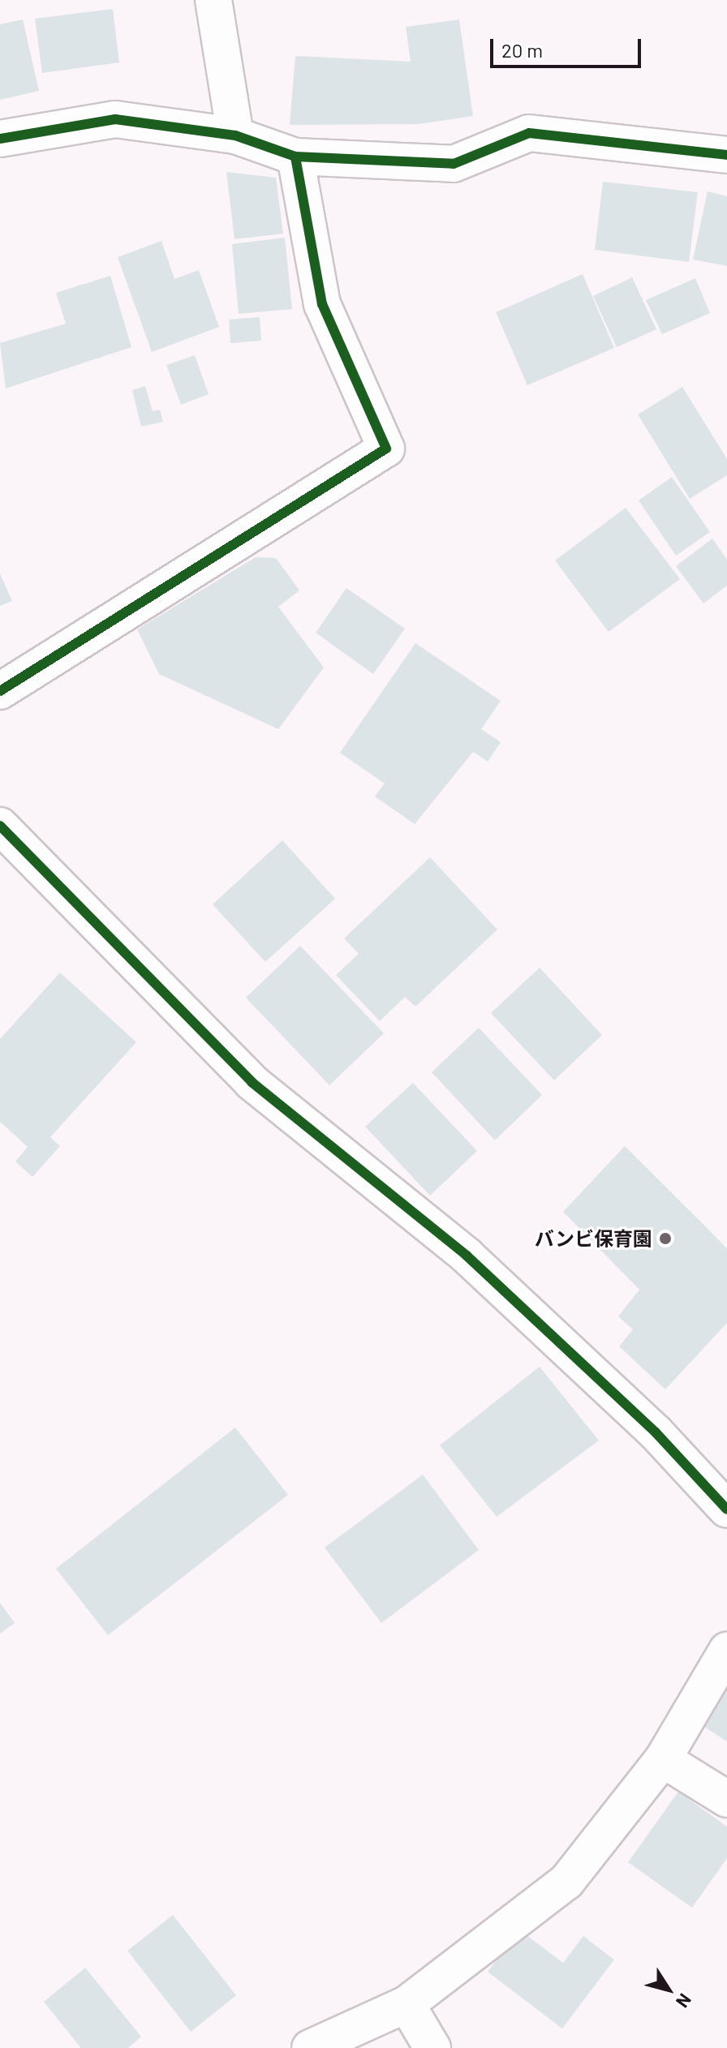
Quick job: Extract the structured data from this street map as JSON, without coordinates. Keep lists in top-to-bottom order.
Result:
{
  "places": ["バンビ保育園"],
  "scale_bar": "20 m",
  "north": "bottom right"
}
